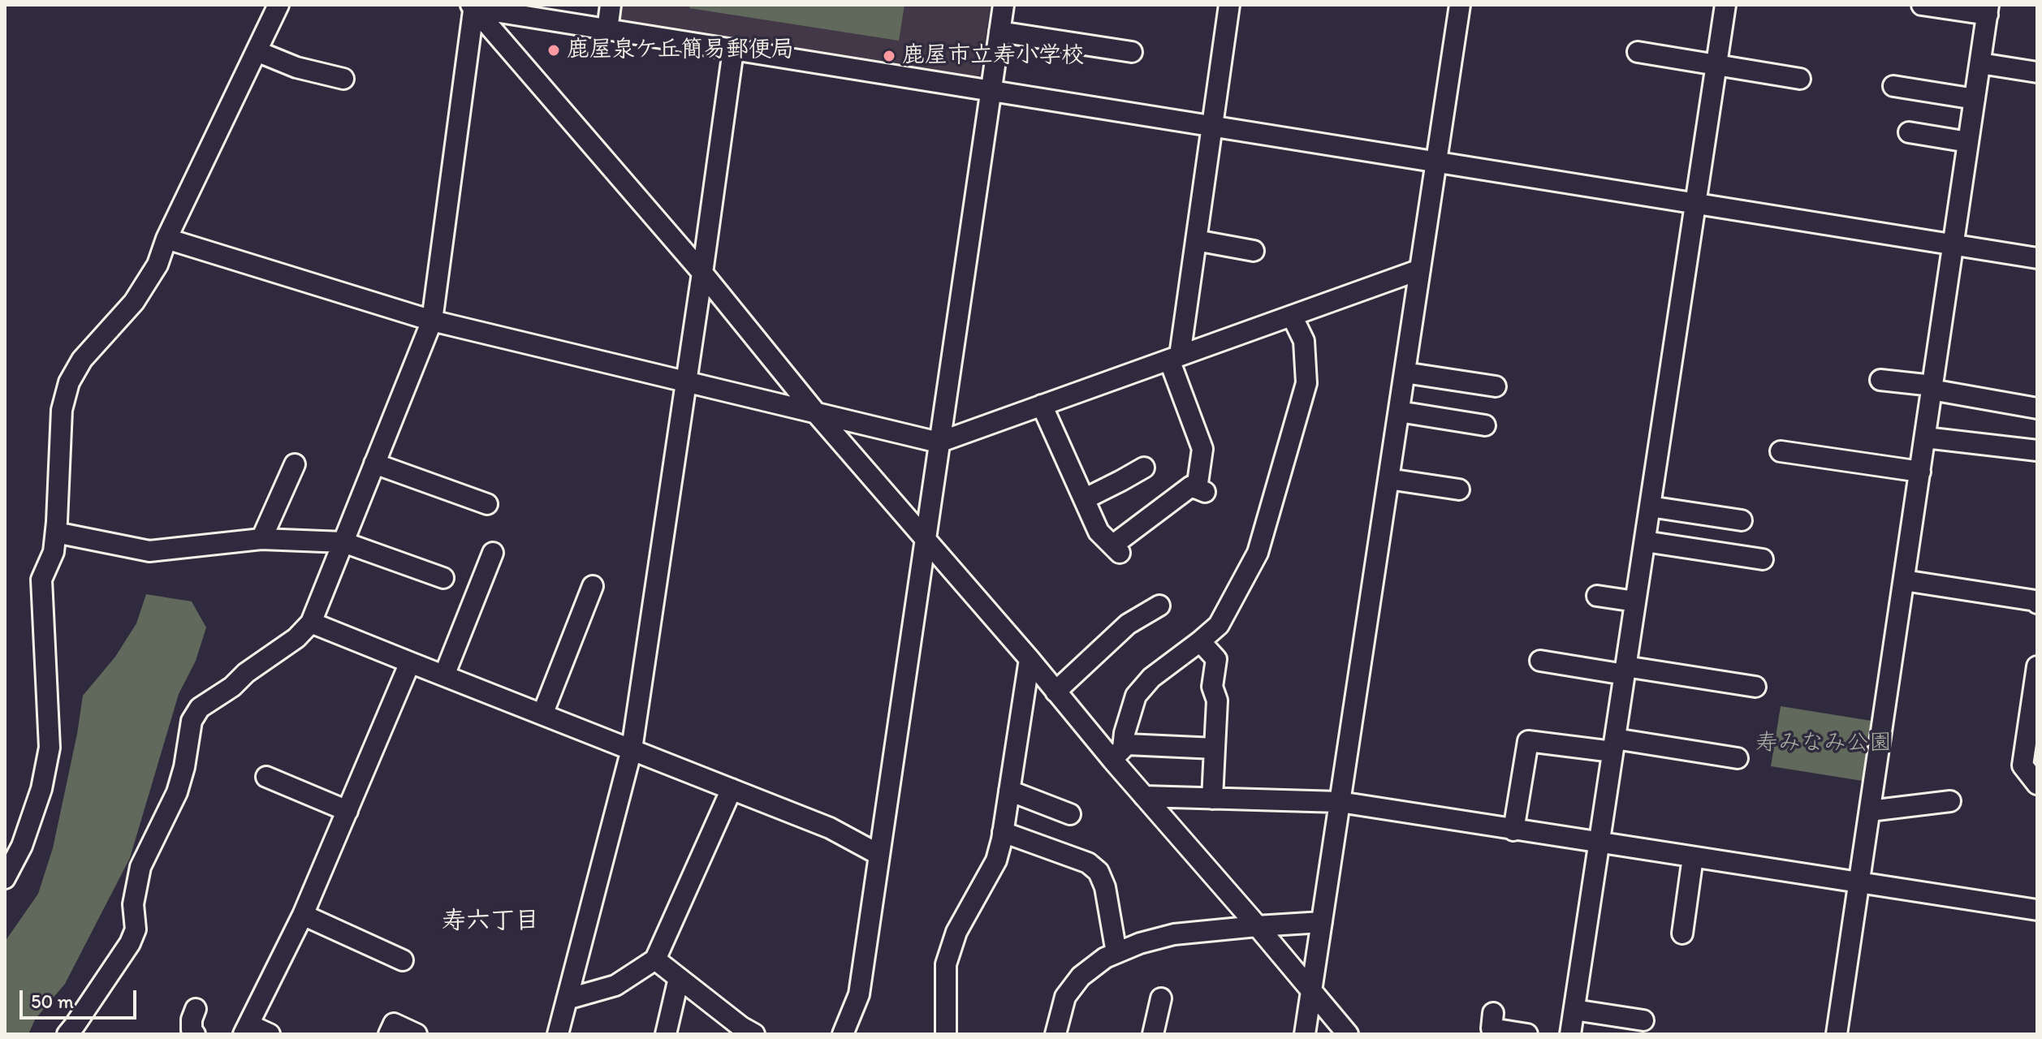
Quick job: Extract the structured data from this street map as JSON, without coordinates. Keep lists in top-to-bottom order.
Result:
{
  "districts": ["寿六丁目"],
  "parks": ["寿みなみ公園"],
  "places": ["鹿屋泉ケ丘簡易郵便局", "鹿屋市立寿小学校"],
  "scale_bar": "50 m"
}
